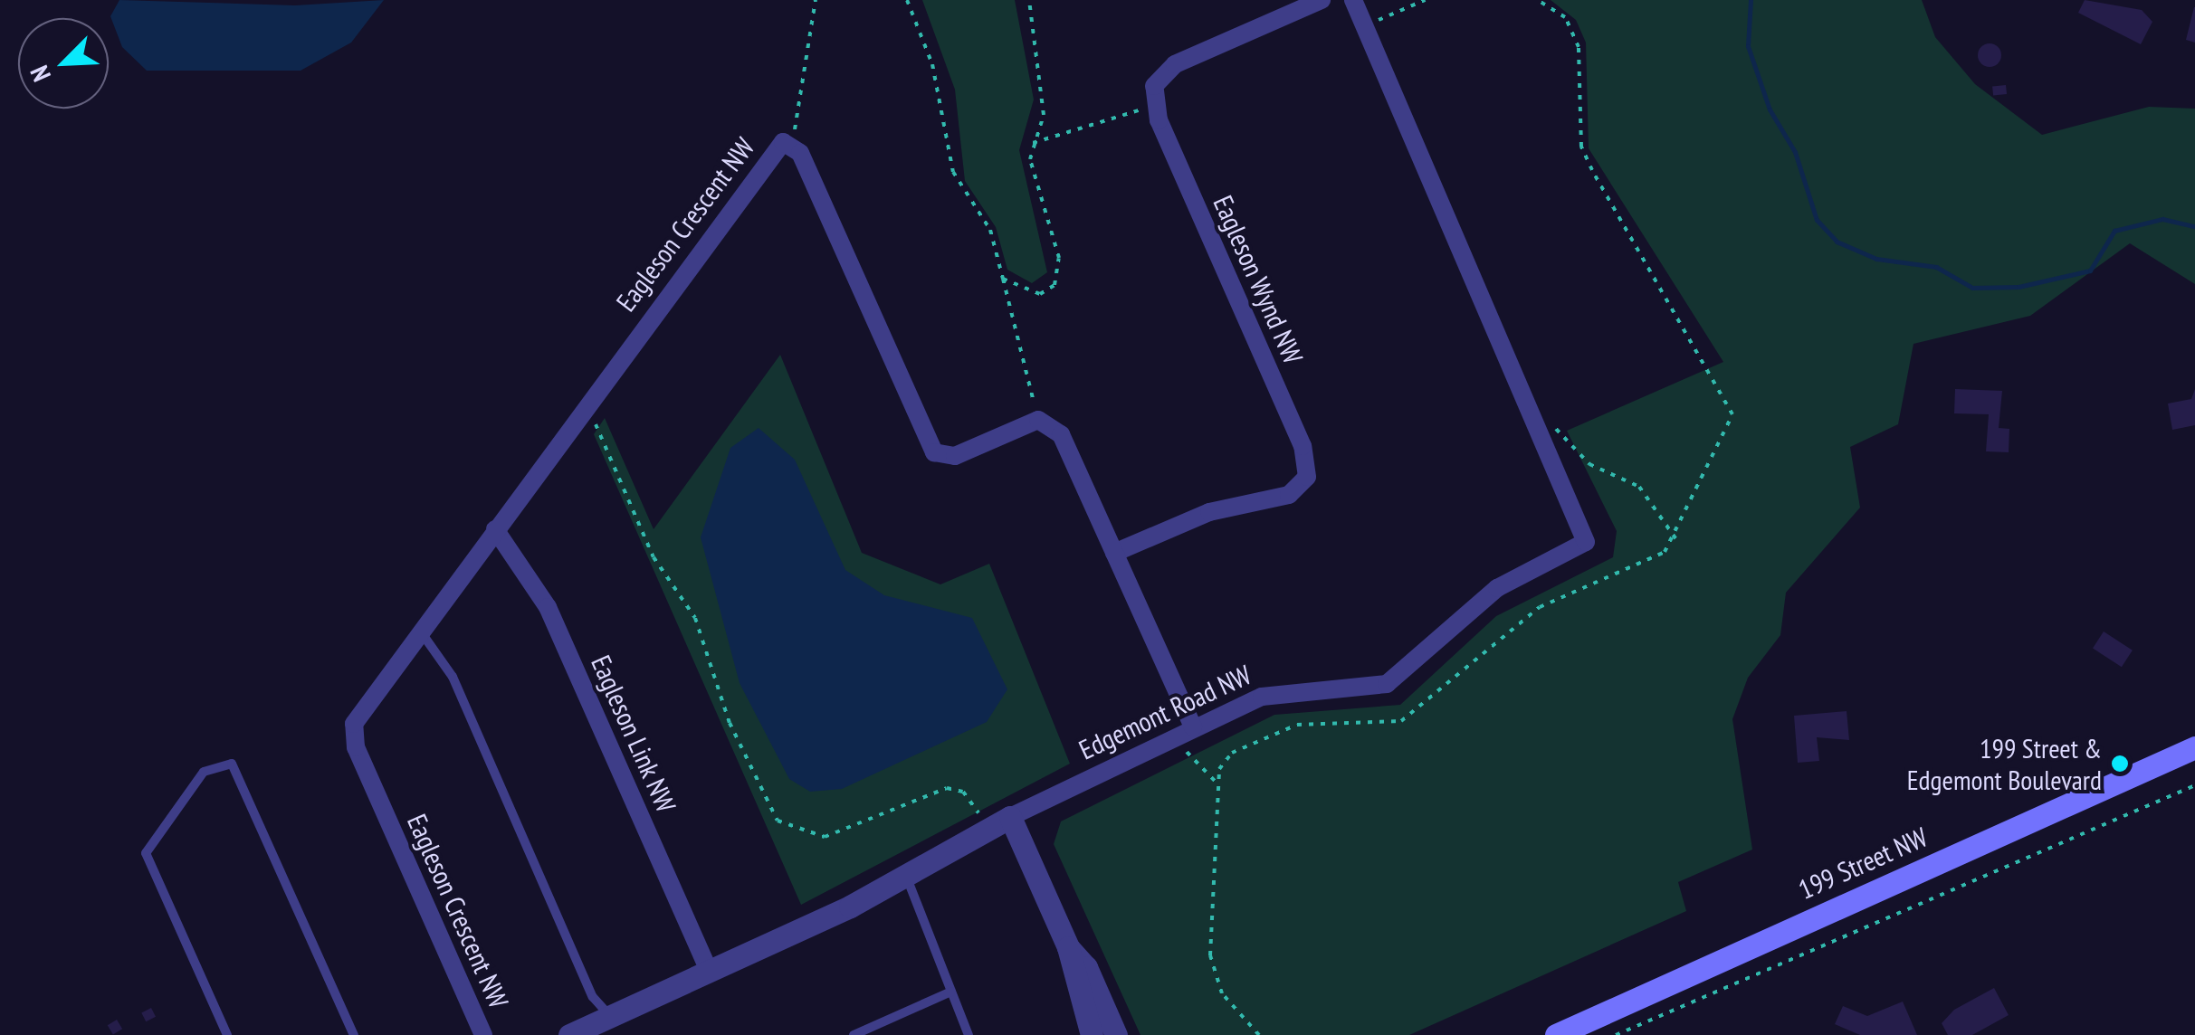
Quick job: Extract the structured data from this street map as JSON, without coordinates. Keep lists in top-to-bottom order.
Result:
{
  "streets": {
    "main road": ["199 Street NW"],
    "street": [
      "Eagleson Crescent NW",
      "Eagleson Wynd NW",
      "Edgemont Road NW",
      "Eagleson Link NW"
    ]
  },
  "crossings": [
    ["Eagleson Crescent NW", "Eagleson Link NW"],
    ["Edgemont Road NW", "Eagleson Link NW"]
  ],
  "places": ["199 Street & Edgemont Boulevard"],
  "north": "bottom left"
}
